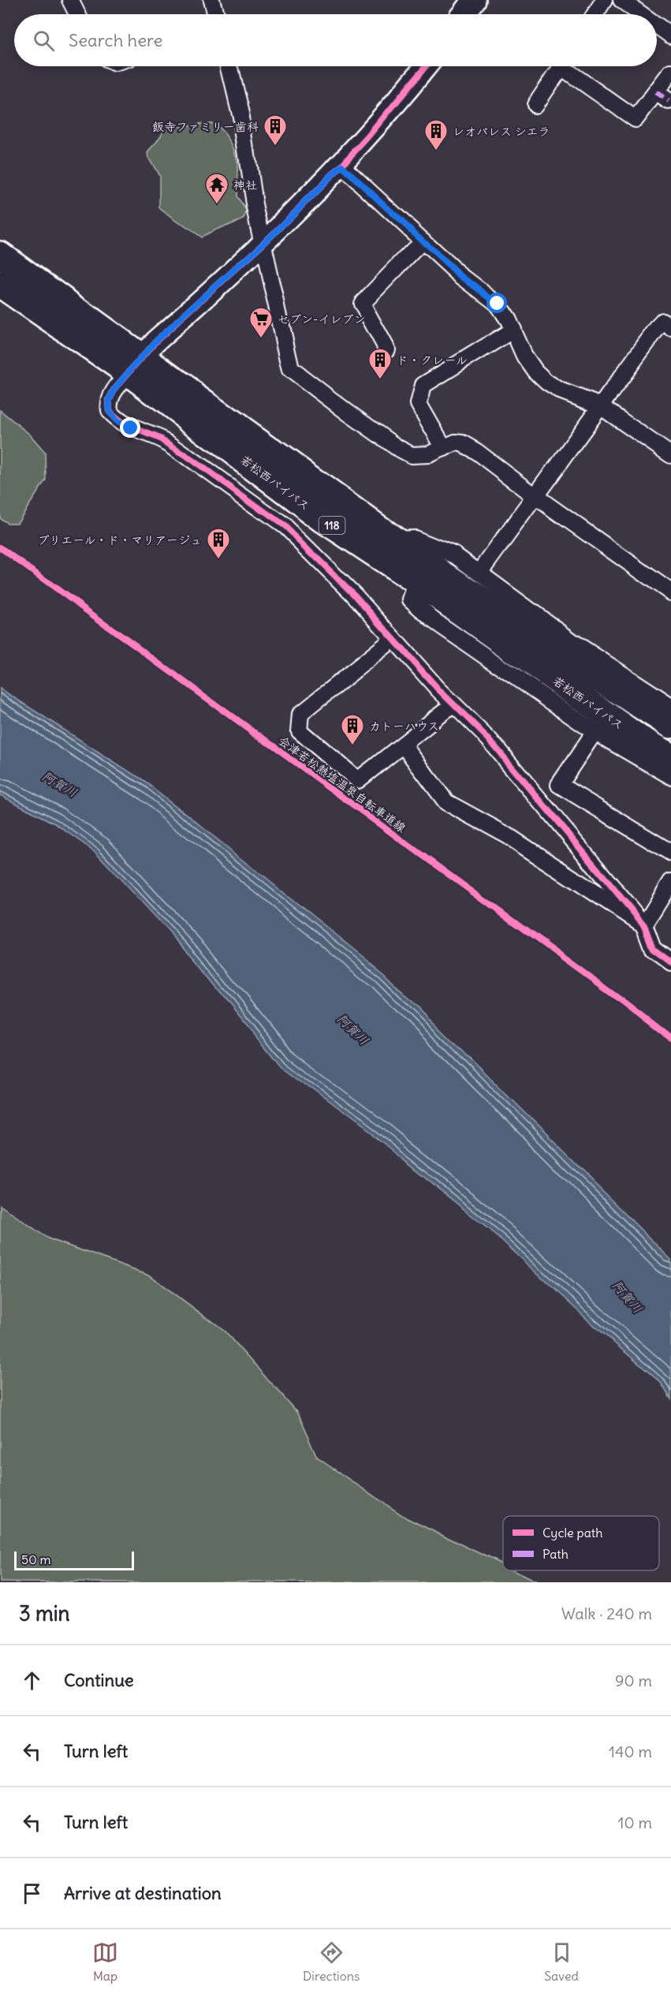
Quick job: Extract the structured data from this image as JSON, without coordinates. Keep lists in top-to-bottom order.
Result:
{
  "streets": {
    "highway": ["若松西バイパス", "118"],
    "cycle path": ["会津若松熱塩温泉自転車道線"]
  },
  "water": ["阿賀川"],
  "places": {
    "building": [
      "飯寺ファミリー歯科",
      "レオパレス シエラ",
      "ド・クレール",
      "プリエール・ド・マリアージュ",
      "カトーハウス"
    ],
    "temple": ["神社"],
    "supermarket": ["セブン-イレブン"]
  },
  "legend": ["Cycle path", "Path"],
  "scale_bar": "50 m",
  "page": {
    "search": "Search here",
    "scale": "50 m",
    "heading": ["3 min", "Walk · 240 m"],
    "list": [
      ["Continue", "90 m"],
      ["Turn left", "140 m"],
      ["Turn left", "10 m"],
      "Arrive at destination"
    ],
    "nav": ["Map", "Directions", "Saved"]
  }
}
